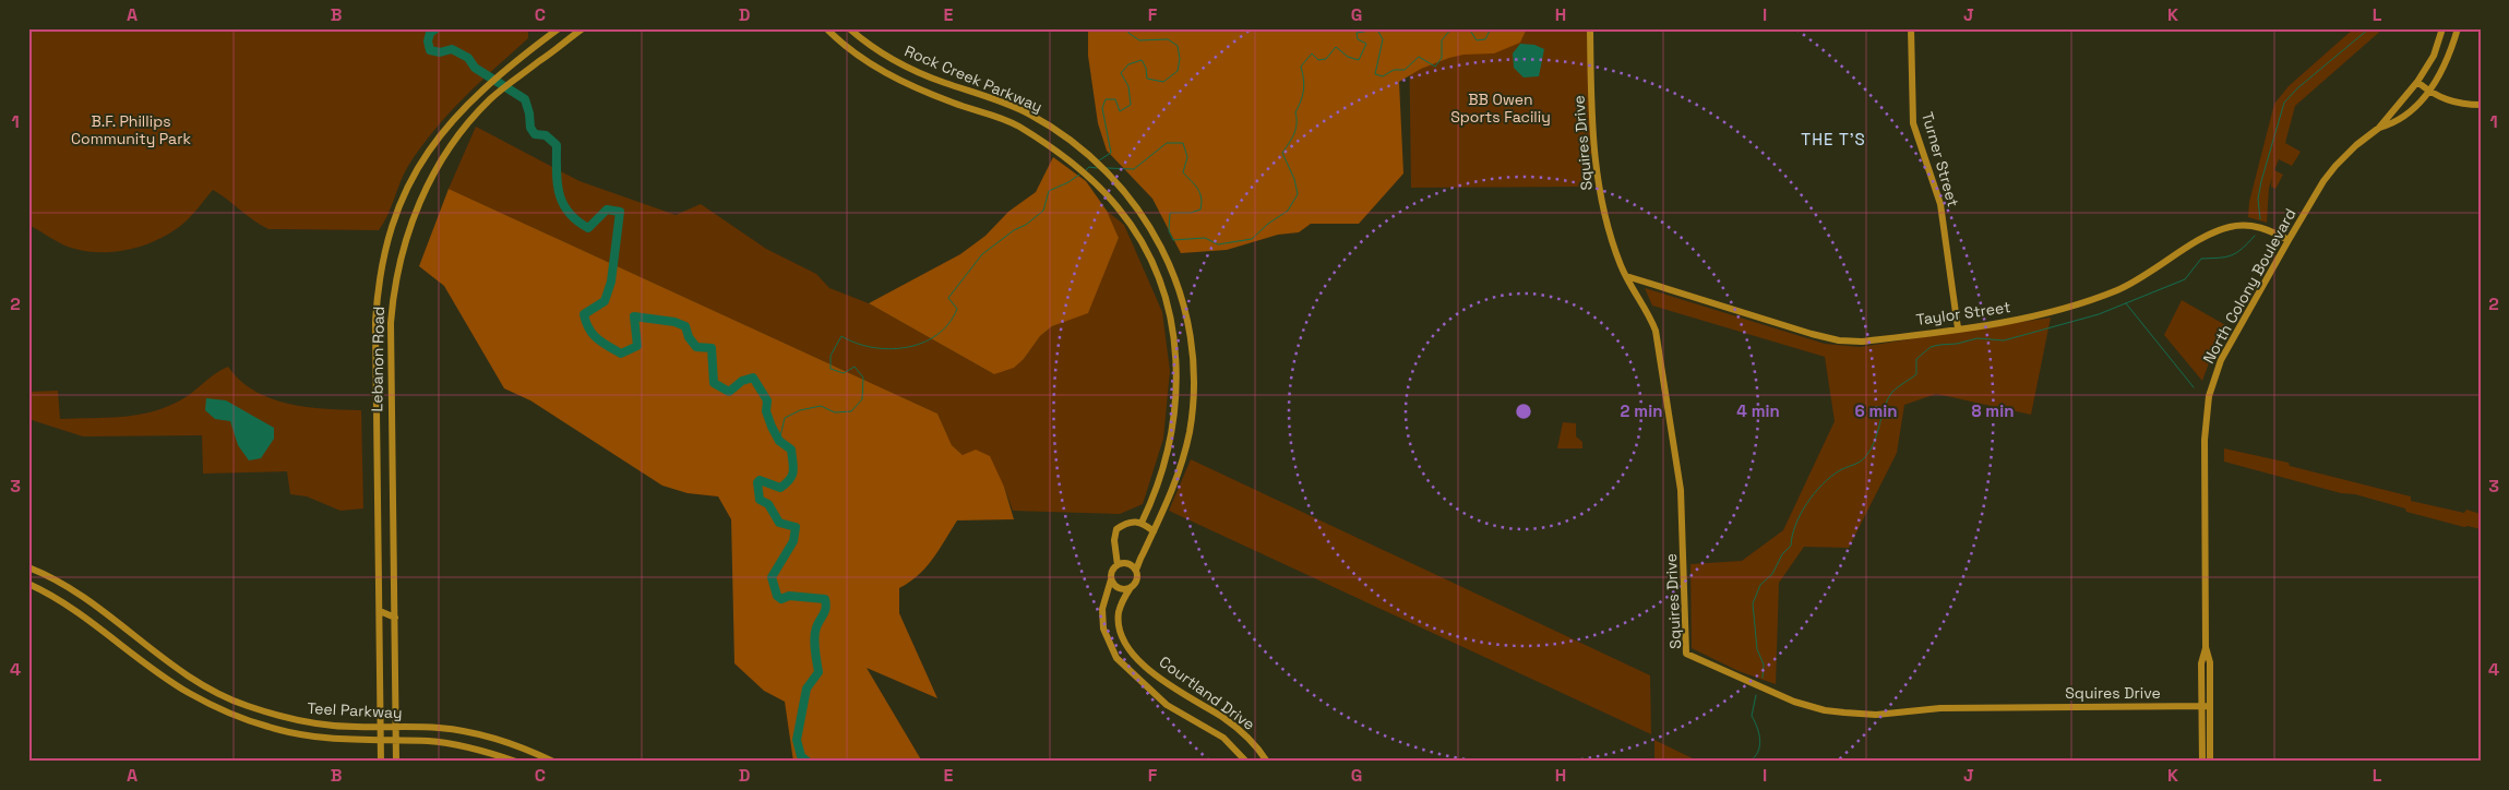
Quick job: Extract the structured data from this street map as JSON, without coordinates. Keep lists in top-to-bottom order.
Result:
{
  "streets": {
    "street": [
      "Rock Creek Parkway",
      "Squires Drive",
      "Turner Street",
      "North Colony Boulevard",
      "Taylor Street",
      "Lebanon Road",
      "Courtland Drive",
      "Teel Parkway"
    ]
  },
  "crossings": [
    ["Rock Creek Parkway", "Courtland Drive"],
    ["Squires Drive", "North Colony Boulevard"],
    ["Squires Drive", "Taylor Street"],
    ["Turner Street", "Taylor Street"],
    ["North Colony Boulevard", "Taylor Street"],
    ["Lebanon Road", "Teel Parkway"]
  ],
  "districts": ["THE T'S"],
  "parks": ["BB Owen Sports Faciliy", "B.F. Phillips Community Park"],
  "grid": {
    "columns": [
      "A",
      "B",
      "C",
      "D",
      "E",
      "F",
      "G",
      "H",
      "I",
      "J",
      "K",
      "L"
    ],
    "rows": [
      "1",
      "2",
      "3",
      "4"
    ]
  },
  "rings": [
    "2 min",
    "4 min",
    "6 min",
    "8 min"
  ]
}
